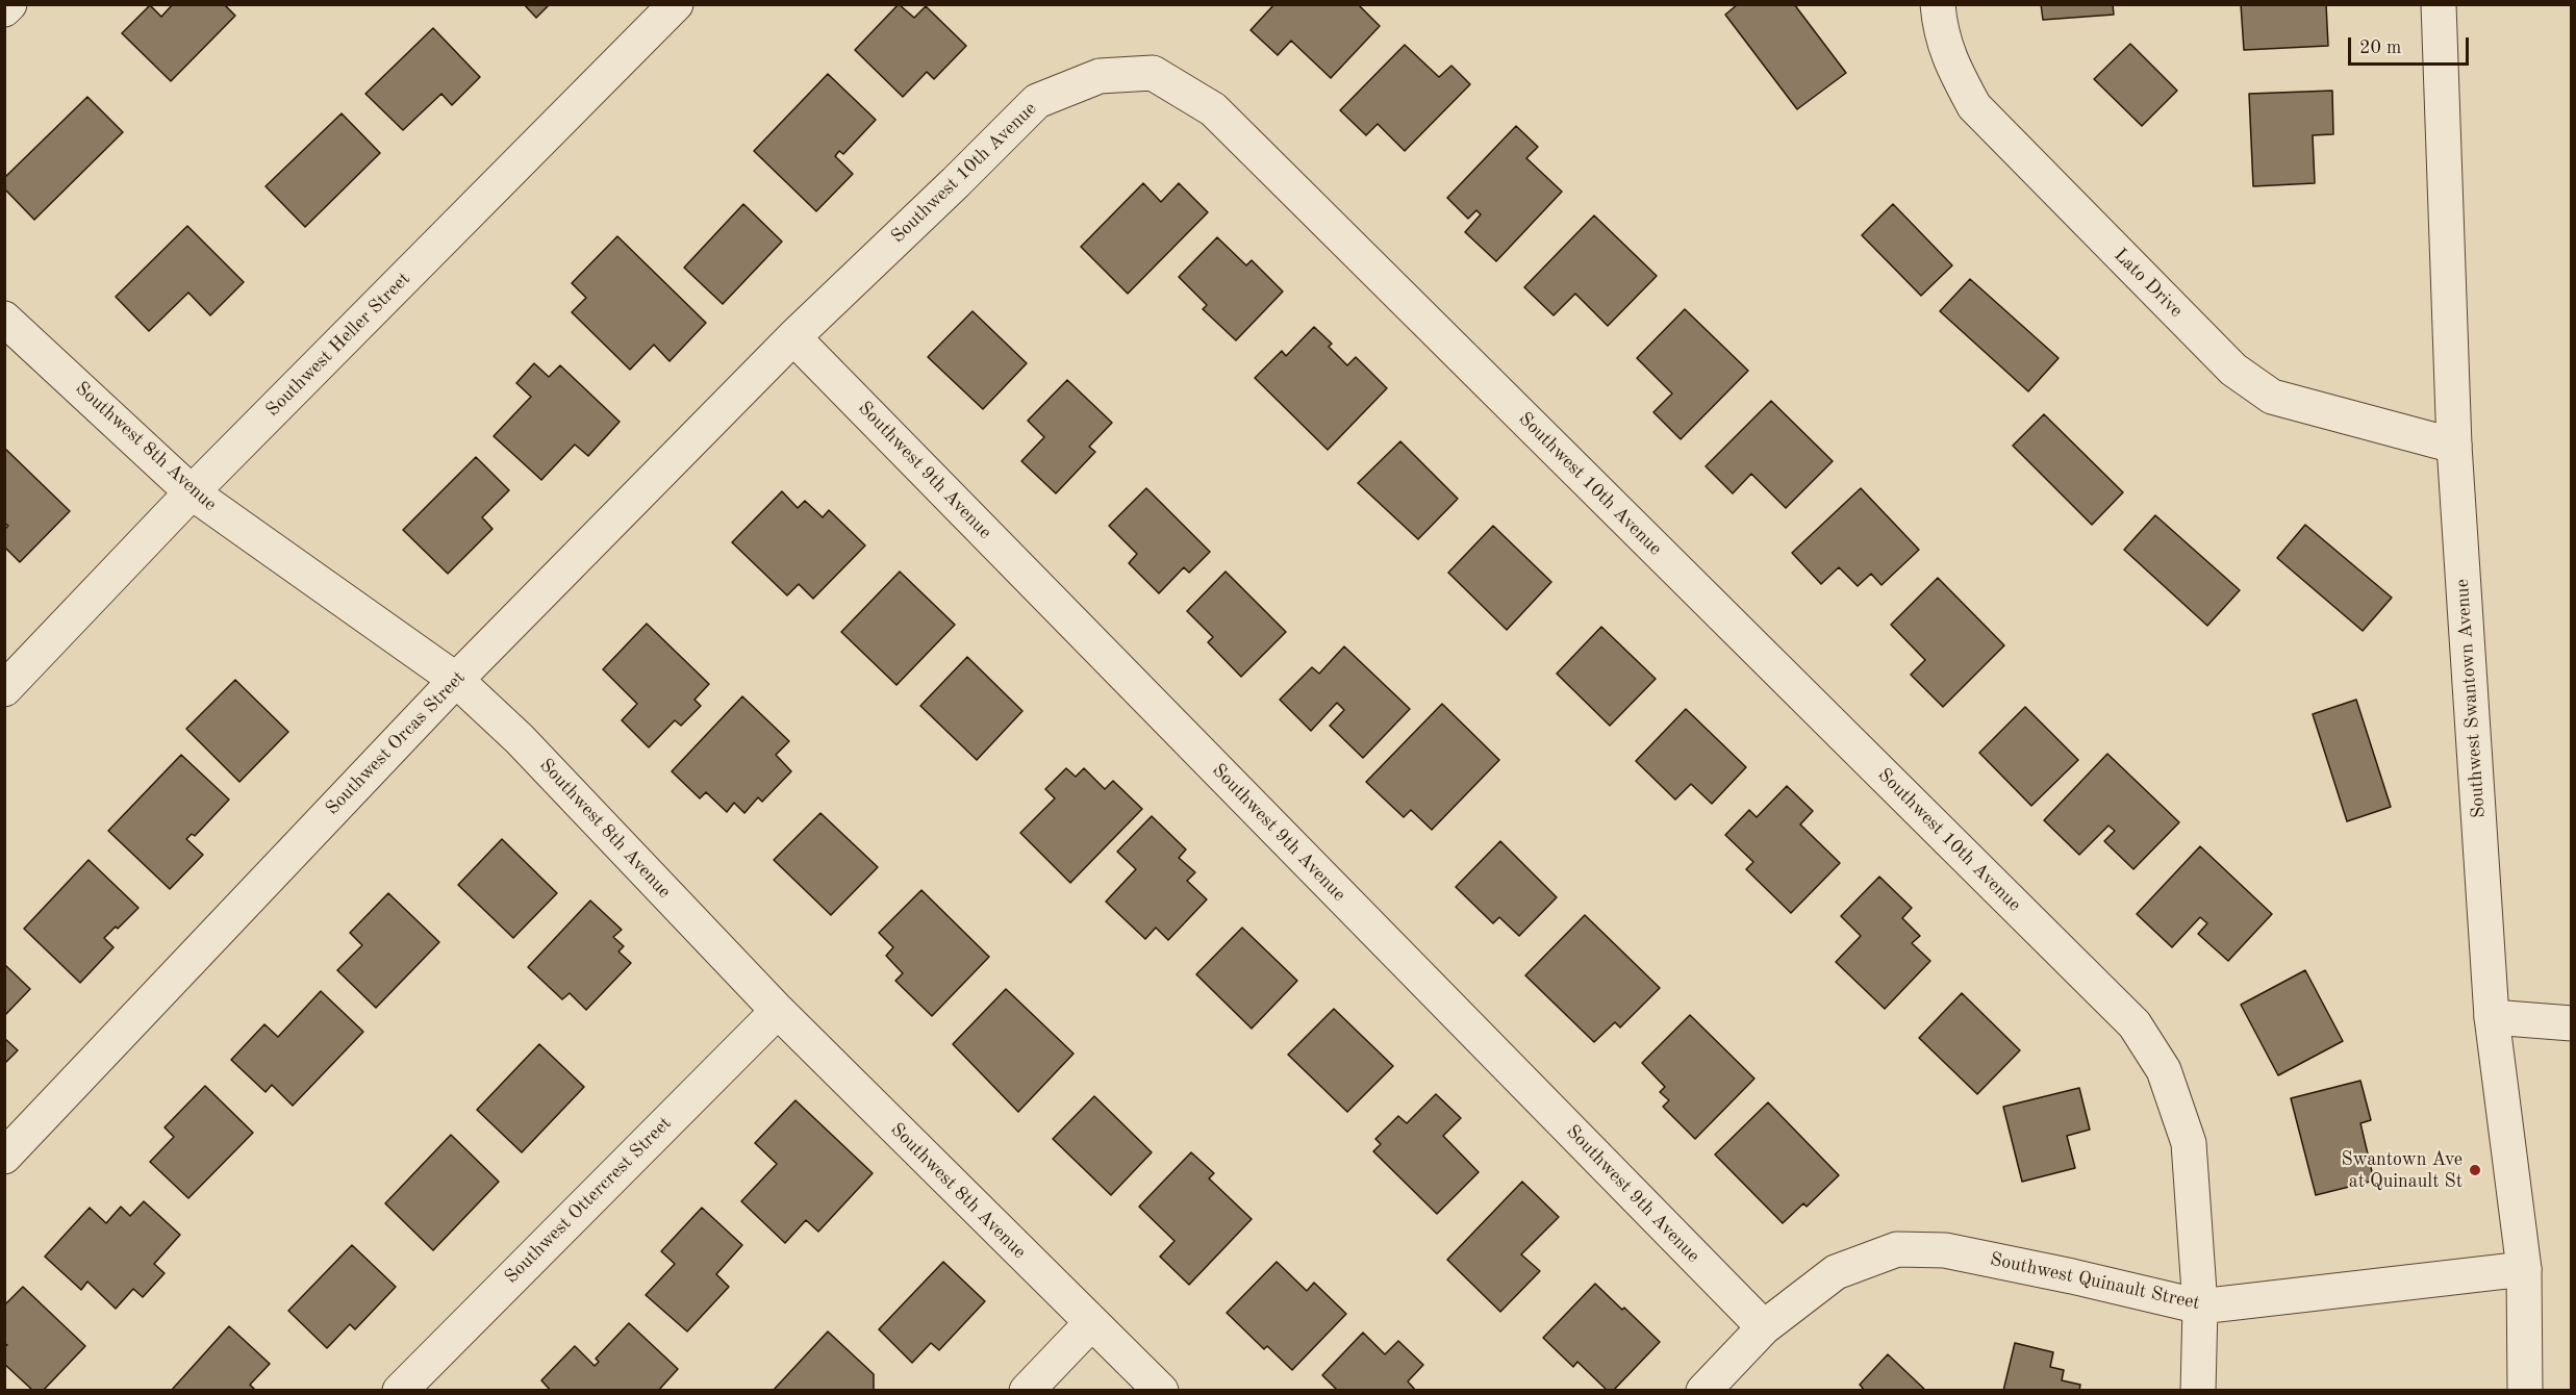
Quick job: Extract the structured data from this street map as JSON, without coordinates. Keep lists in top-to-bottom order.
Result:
{
  "streets": {
    "street": [
      "Southwest 10th Avenue",
      "Lato Drive",
      "Southwest Heller Street",
      "Southwest 8th Avenue",
      "Southwest 9th Avenue",
      "Southwest Swantown Avenue",
      "Southwest Orcas Street",
      "Southwest Ottercrest Street",
      "Southwest Quinault Street"
    ]
  },
  "crossings": [
    ["Southwest 10th Avenue", "Southwest 9th Avenue"],
    ["Southwest 10th Avenue", "Southwest Orcas Street"],
    ["Southwest 10th Avenue", "Southwest Quinault Street"],
    ["Lato Drive", "Southwest Swantown Avenue"],
    ["Southwest Heller Street", "Southwest 8th Avenue"],
    ["Southwest 8th Avenue", "Southwest Orcas Street"],
    ["Southwest 8th Avenue", "Southwest Ottercrest Street"],
    ["Southwest 9th Avenue", "Southwest Orcas Street"],
    ["Southwest 9th Avenue", "Southwest Quinault Street"],
    ["Southwest Swantown Avenue", "Southwest Quinault Street"]
  ],
  "places": ["Swantown Ave at Quinault St"],
  "scale_bar": "20 m"
}
